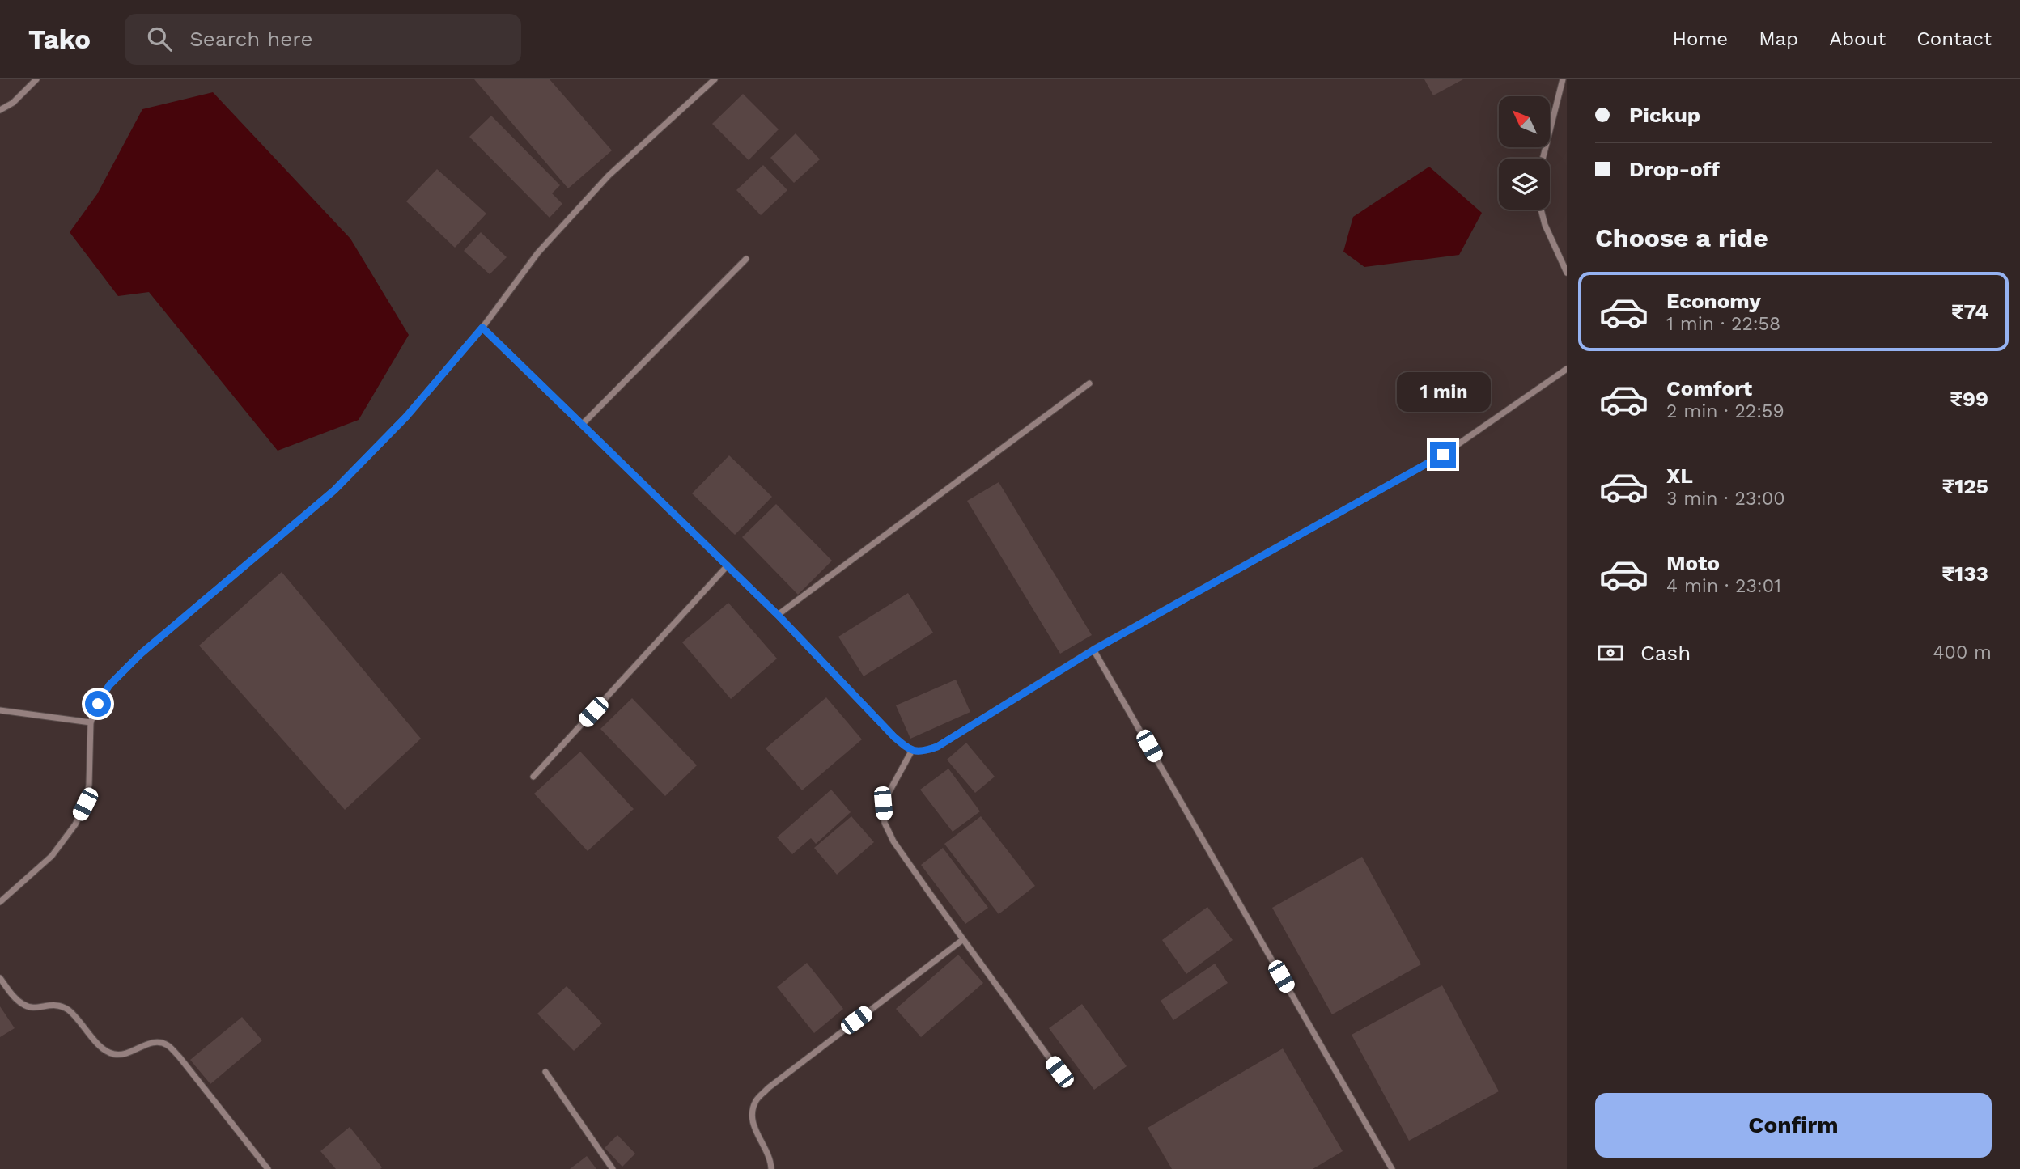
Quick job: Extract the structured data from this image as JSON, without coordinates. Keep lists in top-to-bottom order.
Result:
{
  "north": "top left",
  "page": {
    "header": "Tako",
    "search": "Search here",
    "nav": [
      "Home",
      "Map",
      "About",
      "Contact"
    ],
    "banner": ["Pickup", "Drop-off"],
    "heading": "Choose a ride",
    "list": [
      {
        "name": "Economy",
        "note": "1 min · 22:58",
        "value": "₹74"
      },
      {
        "name": "Comfort",
        "note": "2 min · 22:59",
        "value": "₹99"
      },
      {
        "name": "XL",
        "note": "3 min · 23:00",
        "value": "₹125"
      },
      {
        "name": "Moto",
        "note": "4 min · 23:01",
        "value": "₹133"
      }
    ],
    "bubble": "1 min",
    "pay": ["Cash", "400 m"],
    "buttons": "Confirm"
  }
}
